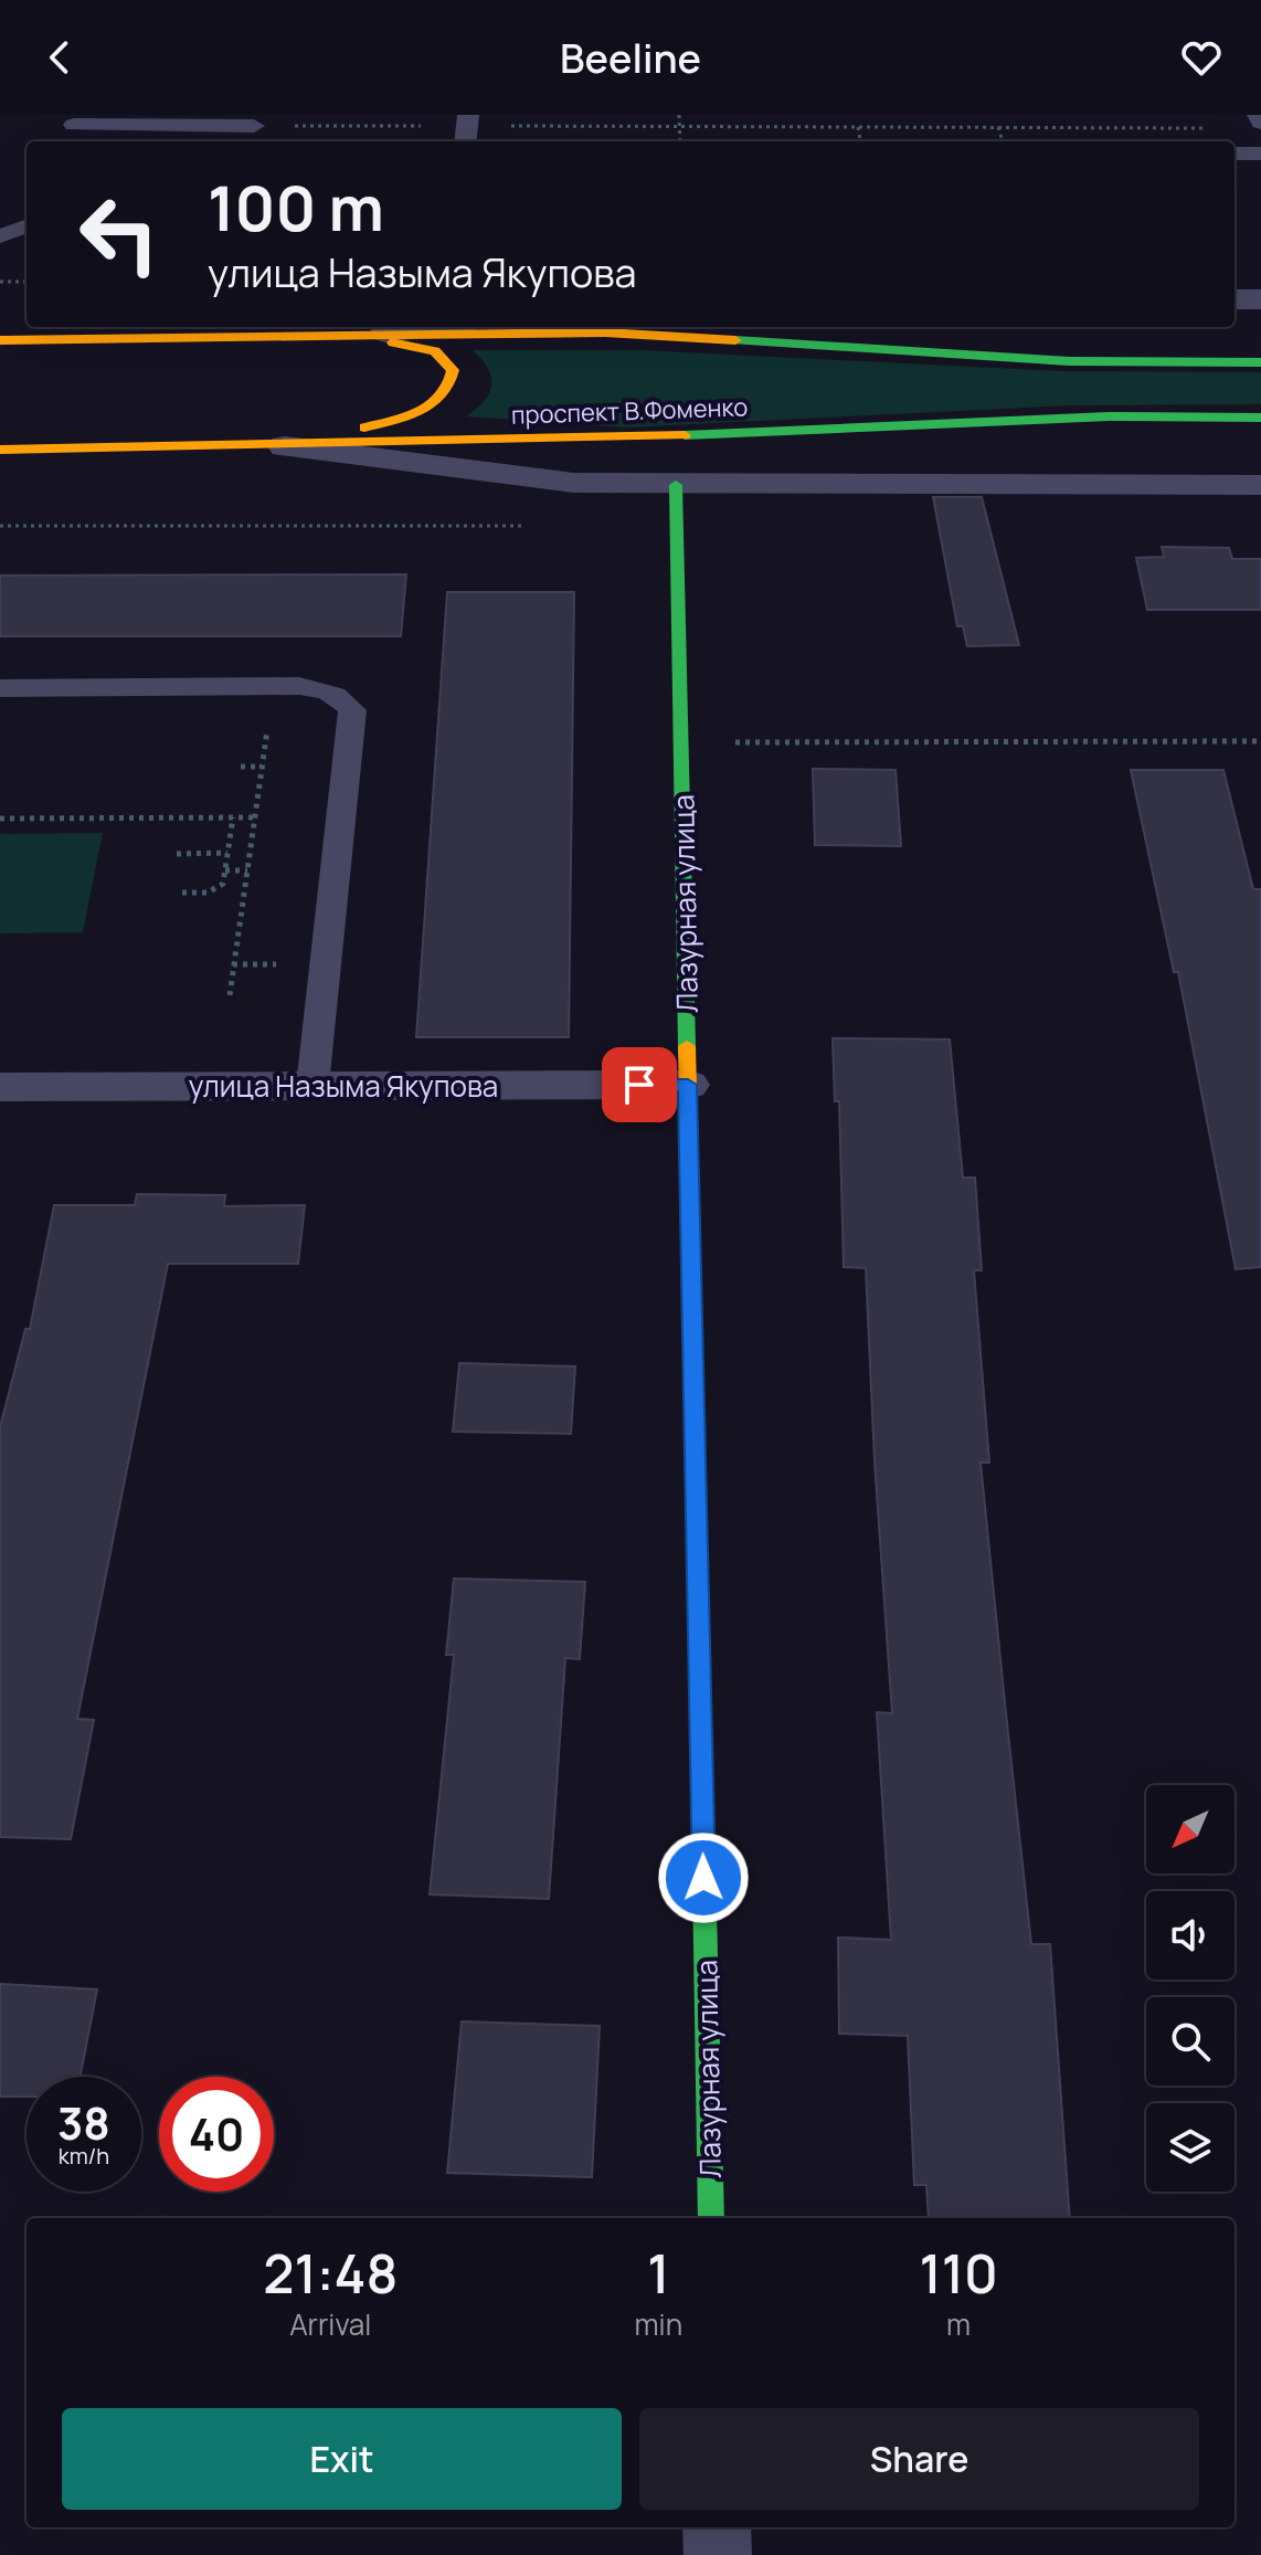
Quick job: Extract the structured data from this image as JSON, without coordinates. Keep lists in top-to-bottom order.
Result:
{
  "streets": {
    "main road": ["проспект В.Фоменко", "Лазурная улица"],
    "street": ["улица Назыма Якупова"]
  },
  "crossings": [
    ["Лазурная улица", "улица Назыма Якупова"]
  ],
  "north": "bottom left",
  "page": {
    "header": "Beeline",
    "turn": ["100 m", "улица Назыма Якупова"],
    "speed": "38 km/h",
    "limit": "40",
    "eta": [
      "21:48",
      "Arrival",
      "1",
      "min",
      "110",
      "m"
    ],
    "buttons": ["Exit", "Share"]
  }
}
